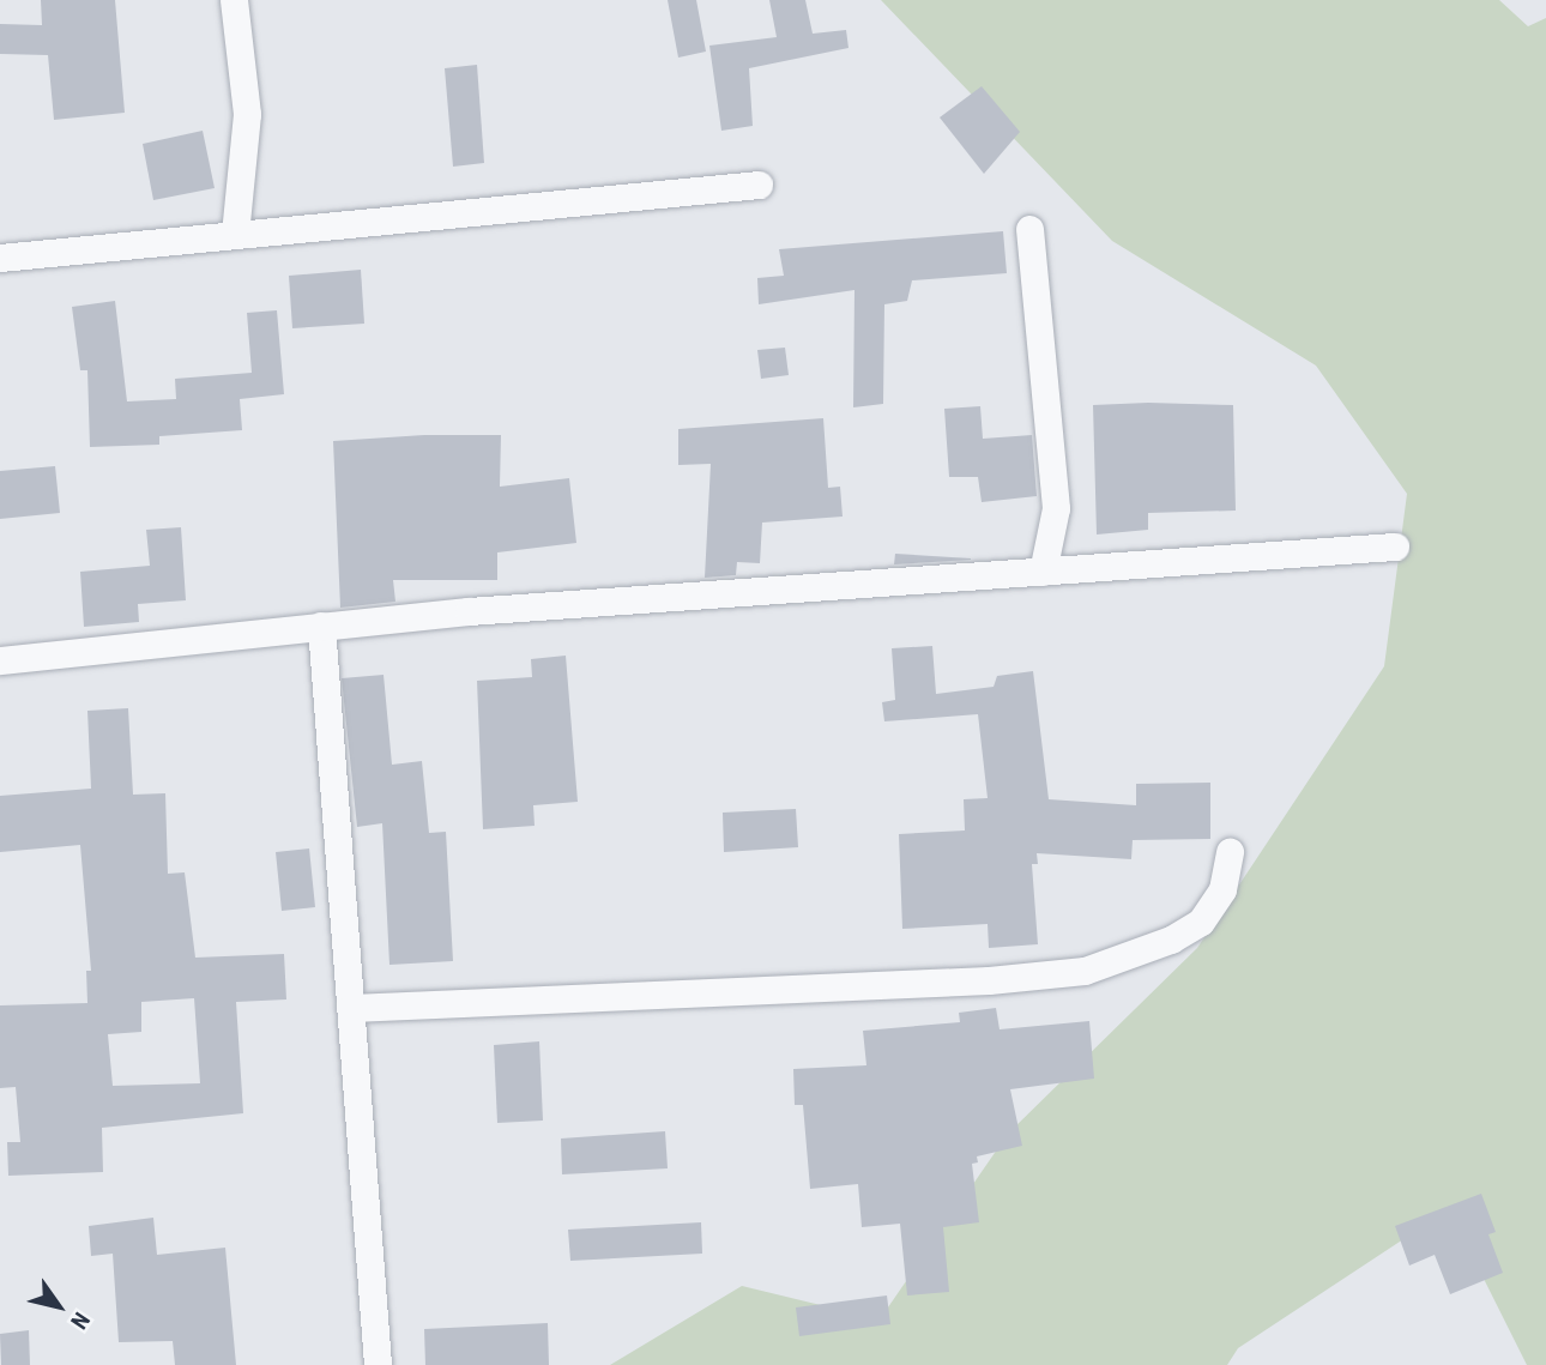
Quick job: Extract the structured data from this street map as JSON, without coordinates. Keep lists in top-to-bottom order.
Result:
{
  "north": "bottom right"
}
